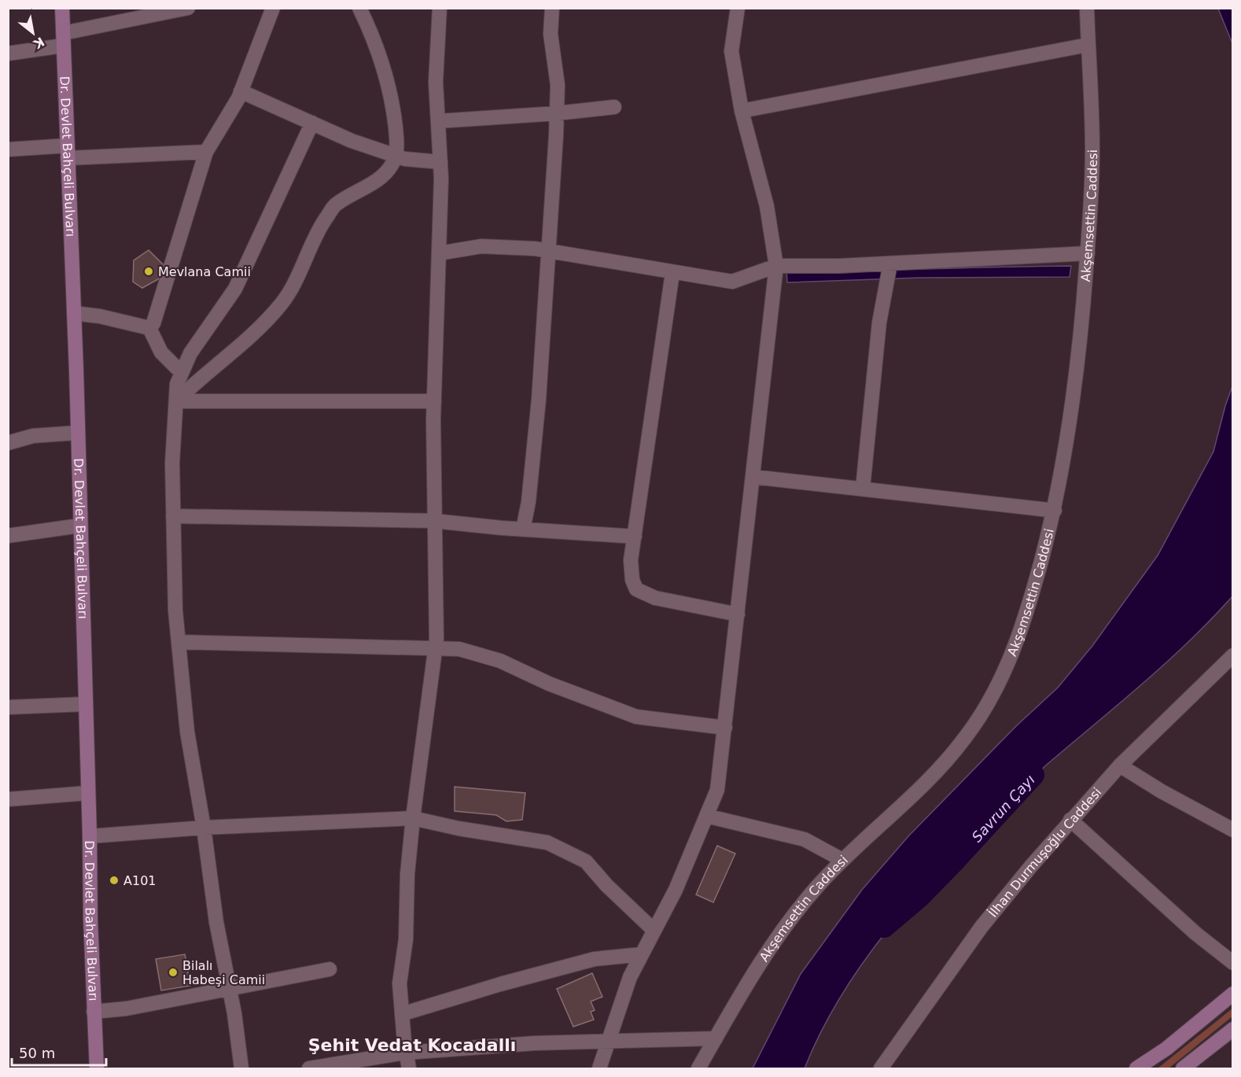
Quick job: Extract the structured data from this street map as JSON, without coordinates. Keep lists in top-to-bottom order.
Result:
{
  "streets": {
    "main road": ["Dr. Devlet Bahçeli Bulvarı"],
    "street": ["Akşemsettin Caddesi", "İlhan Durmuşoğlu Caddesi"]
  },
  "districts": ["Şehit Vedat Kocadallı"],
  "water": ["Savrun Çayı"],
  "places": ["Mevlana Camii", "A101", "Bilalı Habeşi Camii"],
  "scale_bar": "50 m",
  "north": "bottom right"
}
